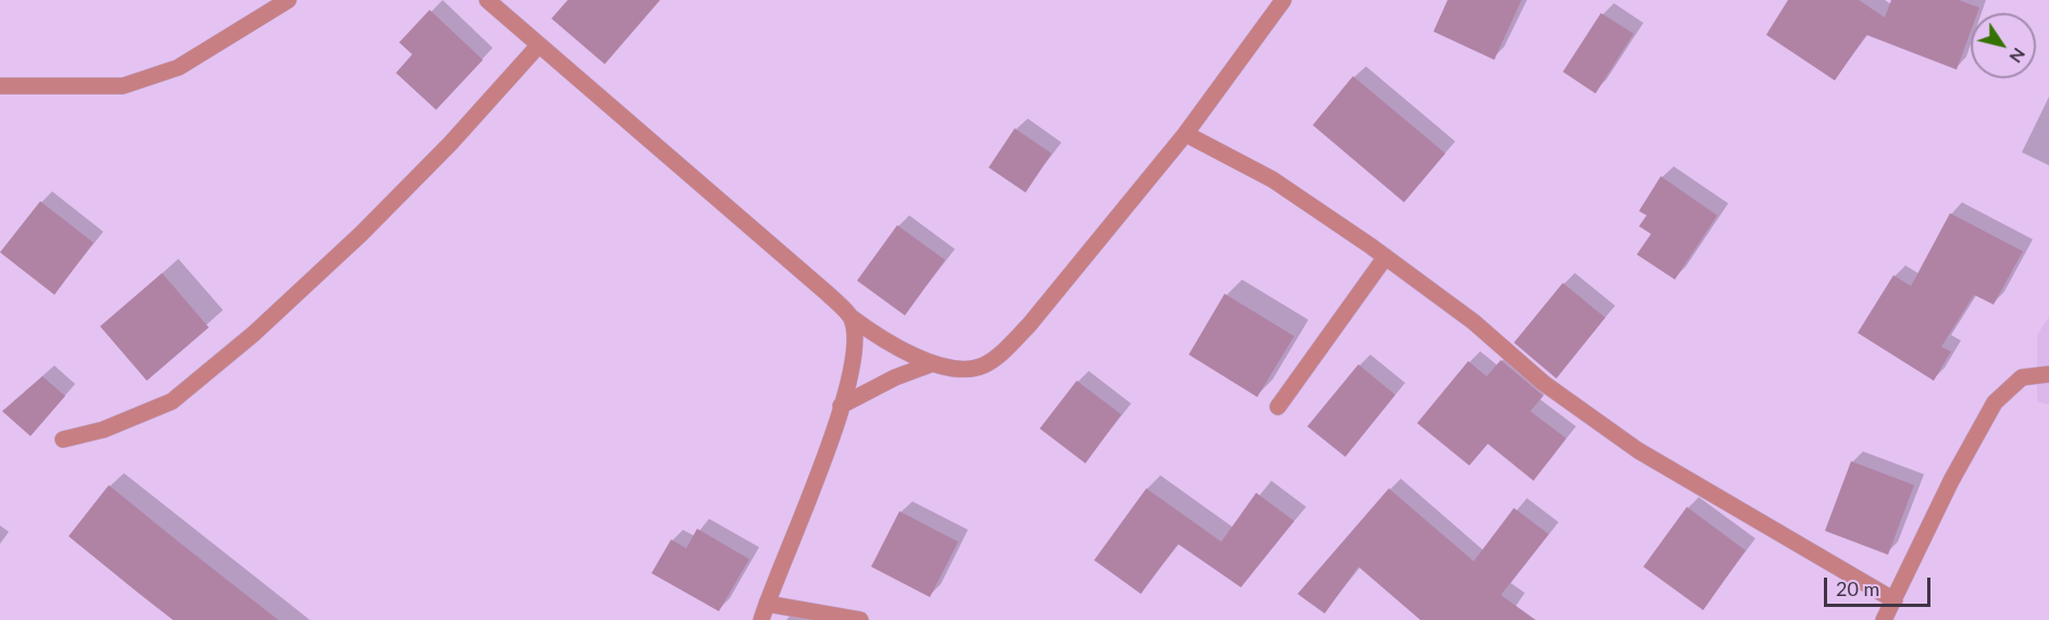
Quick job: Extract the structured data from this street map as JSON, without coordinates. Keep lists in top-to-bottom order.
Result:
{
  "scale_bar": "20 m",
  "north": "bottom right"
}
